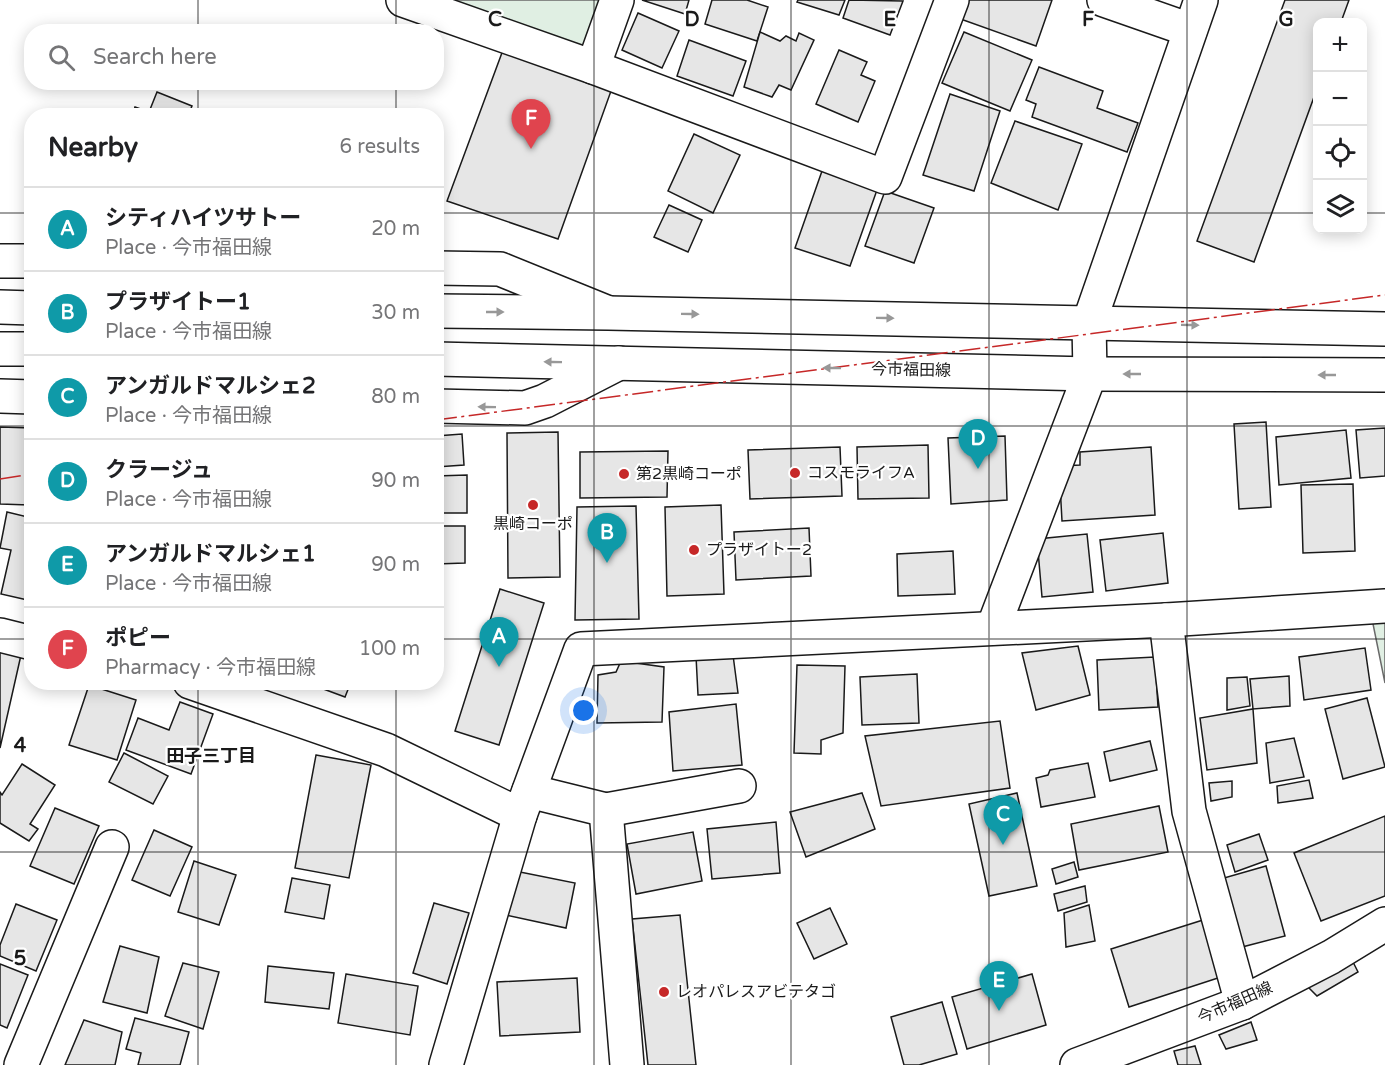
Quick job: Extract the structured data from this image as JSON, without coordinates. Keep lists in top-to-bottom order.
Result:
{
  "streets": {
    "street": ["今市福田線"]
  },
  "districts": ["田子三丁目"],
  "places": [
    "コスモライフA",
    "第2黒崎コーポ",
    "黒崎コーポ",
    "プラザイトー2",
    "レオパレスアビテタゴ"
  ],
  "page": {
    "map_buttons": ["+", "−"],
    "search": "Search here",
    "pins": [
      "F",
      "D",
      "B",
      "A",
      "C",
      "E"
    ],
    "heading": ["Nearby", "6 results"],
    "list": [
      {
        "mark": "A",
        "name": "シティハイツサトー",
        "note": "Place · 今市福田線",
        "value": "20 m"
      },
      {
        "mark": "B",
        "name": "プラザイトー1",
        "note": "Place · 今市福田線",
        "value": "30 m"
      },
      {
        "mark": "C",
        "name": "アンガルドマルシェ2",
        "note": "Place · 今市福田線",
        "value": "80 m"
      },
      {
        "mark": "D",
        "name": "クラージュ",
        "note": "Place · 今市福田線",
        "value": "90 m"
      },
      {
        "mark": "E",
        "name": "アンガルドマルシェ1",
        "note": "Place · 今市福田線",
        "value": "90 m"
      },
      {
        "mark": "F",
        "name": "ポピー",
        "note": "Pharmacy · 今市福田線",
        "value": "100 m"
      }
    ]
  },
  "grid": {
    "columns": [
      "C",
      "D",
      "E",
      "F",
      "G"
    ],
    "rows": ["4", "5"]
  }
}
